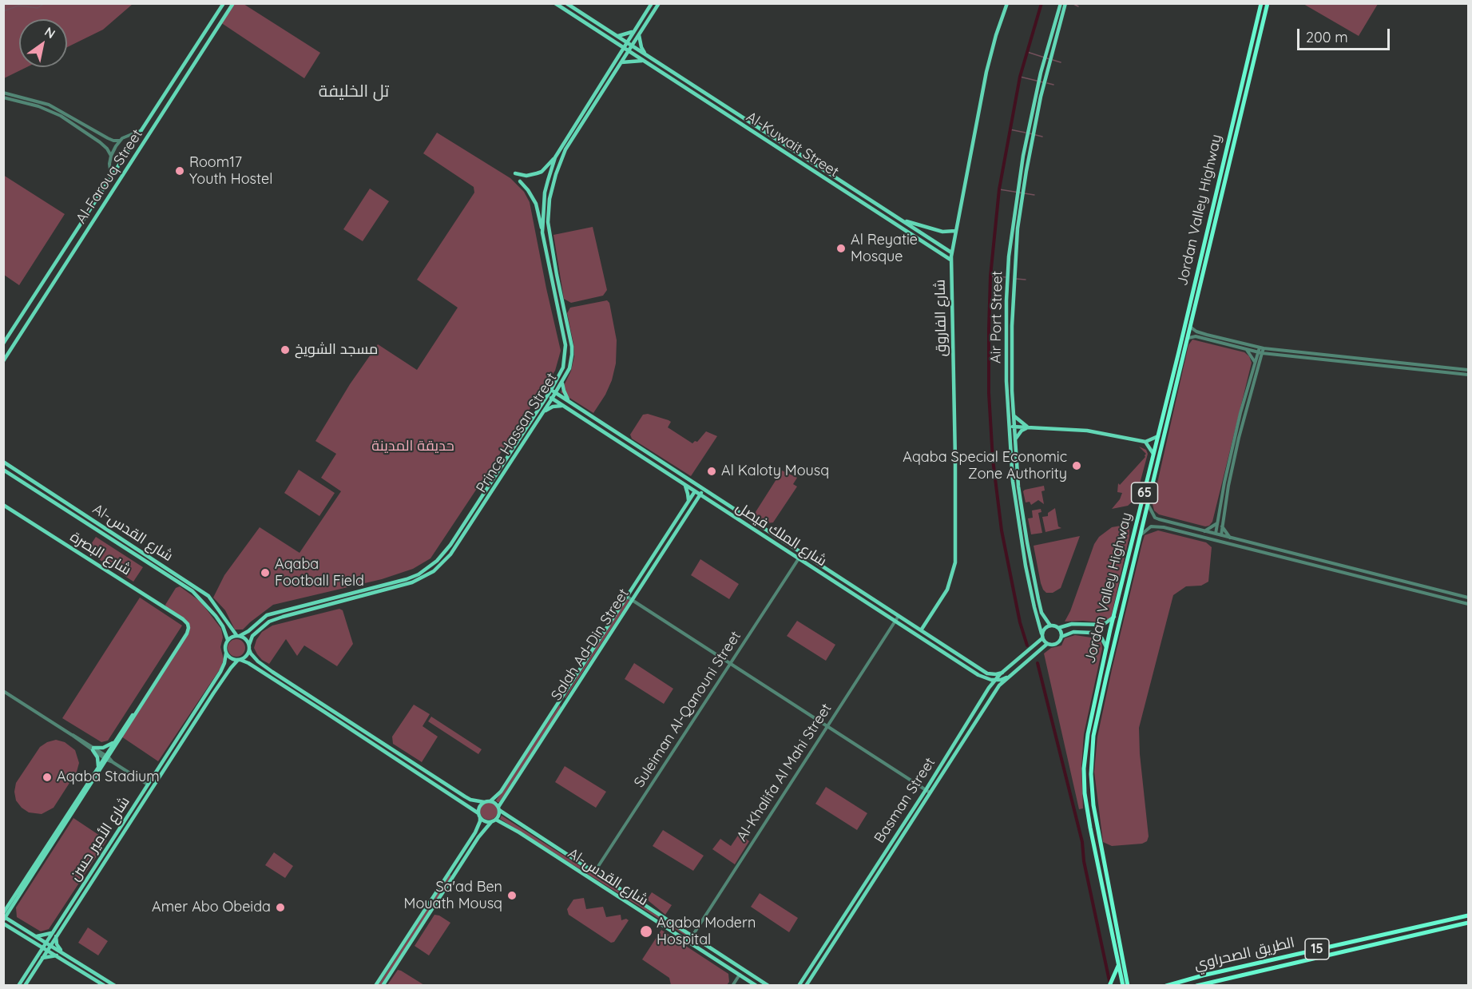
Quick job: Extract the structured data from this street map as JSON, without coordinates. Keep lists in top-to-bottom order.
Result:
{
  "streets": {
    "highway": [
      "Jordan Valley Highway",
      "65",
      "15",
      "الطريق الصحراوي"
    ],
    "main road": [
      "Al-Kuwait Street",
      "Al-Farouq Street",
      "Air Port Street",
      "شارع الفاروق",
      "Prince Hassan Street",
      "Al-شارع القدس",
      "شارع الملك فيصل",
      "شارع البصرة",
      "Salah Ad-Din Street",
      "Basman Street",
      "شارع الأمير حسن"
    ],
    "street": ["Suleiman Al-Qanouni Street", "Al-Khalifa Al Mahi Street"]
  },
  "crossings": [
    ["Al-Kuwait Street", "شارع الفاروق"],
    ["Al-Kuwait Street", "Prince Hassan Street"],
    ["Air Port Street", "Basman Street"],
    ["شارع الفاروق", "شارع الملك فيصل"],
    ["Prince Hassan Street", "Al-شارع القدس"],
    ["Prince Hassan Street", "شارع الملك فيصل"],
    ["Prince Hassan Street", "شارع الأمير حسن"],
    ["Al-شارع القدس", "Salah Ad-Din Street"],
    ["Al-شارع القدس", "Suleiman Al-Qanouni Street"],
    ["Al-شارع القدس", "Al-Khalifa Al Mahi Street"],
    ["Al-شارع القدس", "شارع الأمير حسن"],
    ["شارع الملك فيصل", "Salah Ad-Din Street"],
    ["شارع الملك فيصل", "Suleiman Al-Qanouni Street"],
    ["شارع الملك فيصل", "Al-Khalifa Al Mahi Street"],
    ["شارع الملك فيصل", "Basman Street"]
  ],
  "districts": ["تل الخليفة"],
  "parks": ["حديقة المدينة"],
  "places": [
    "Room17 Youth Hostel",
    "Al Reyatie Mosque",
    "مسجد الشويخ",
    "Aqaba Special Economic Zone Authority",
    "Al Kaloty Mousq",
    "Aqaba Football Field",
    "Aqaba Stadium",
    "Sa'ad Ben Mouath Mousq",
    "Amer Abo Obeida",
    "Aqaba Modern Hospital"
  ],
  "scale_bar": "200 m",
  "north": "top right"
}
